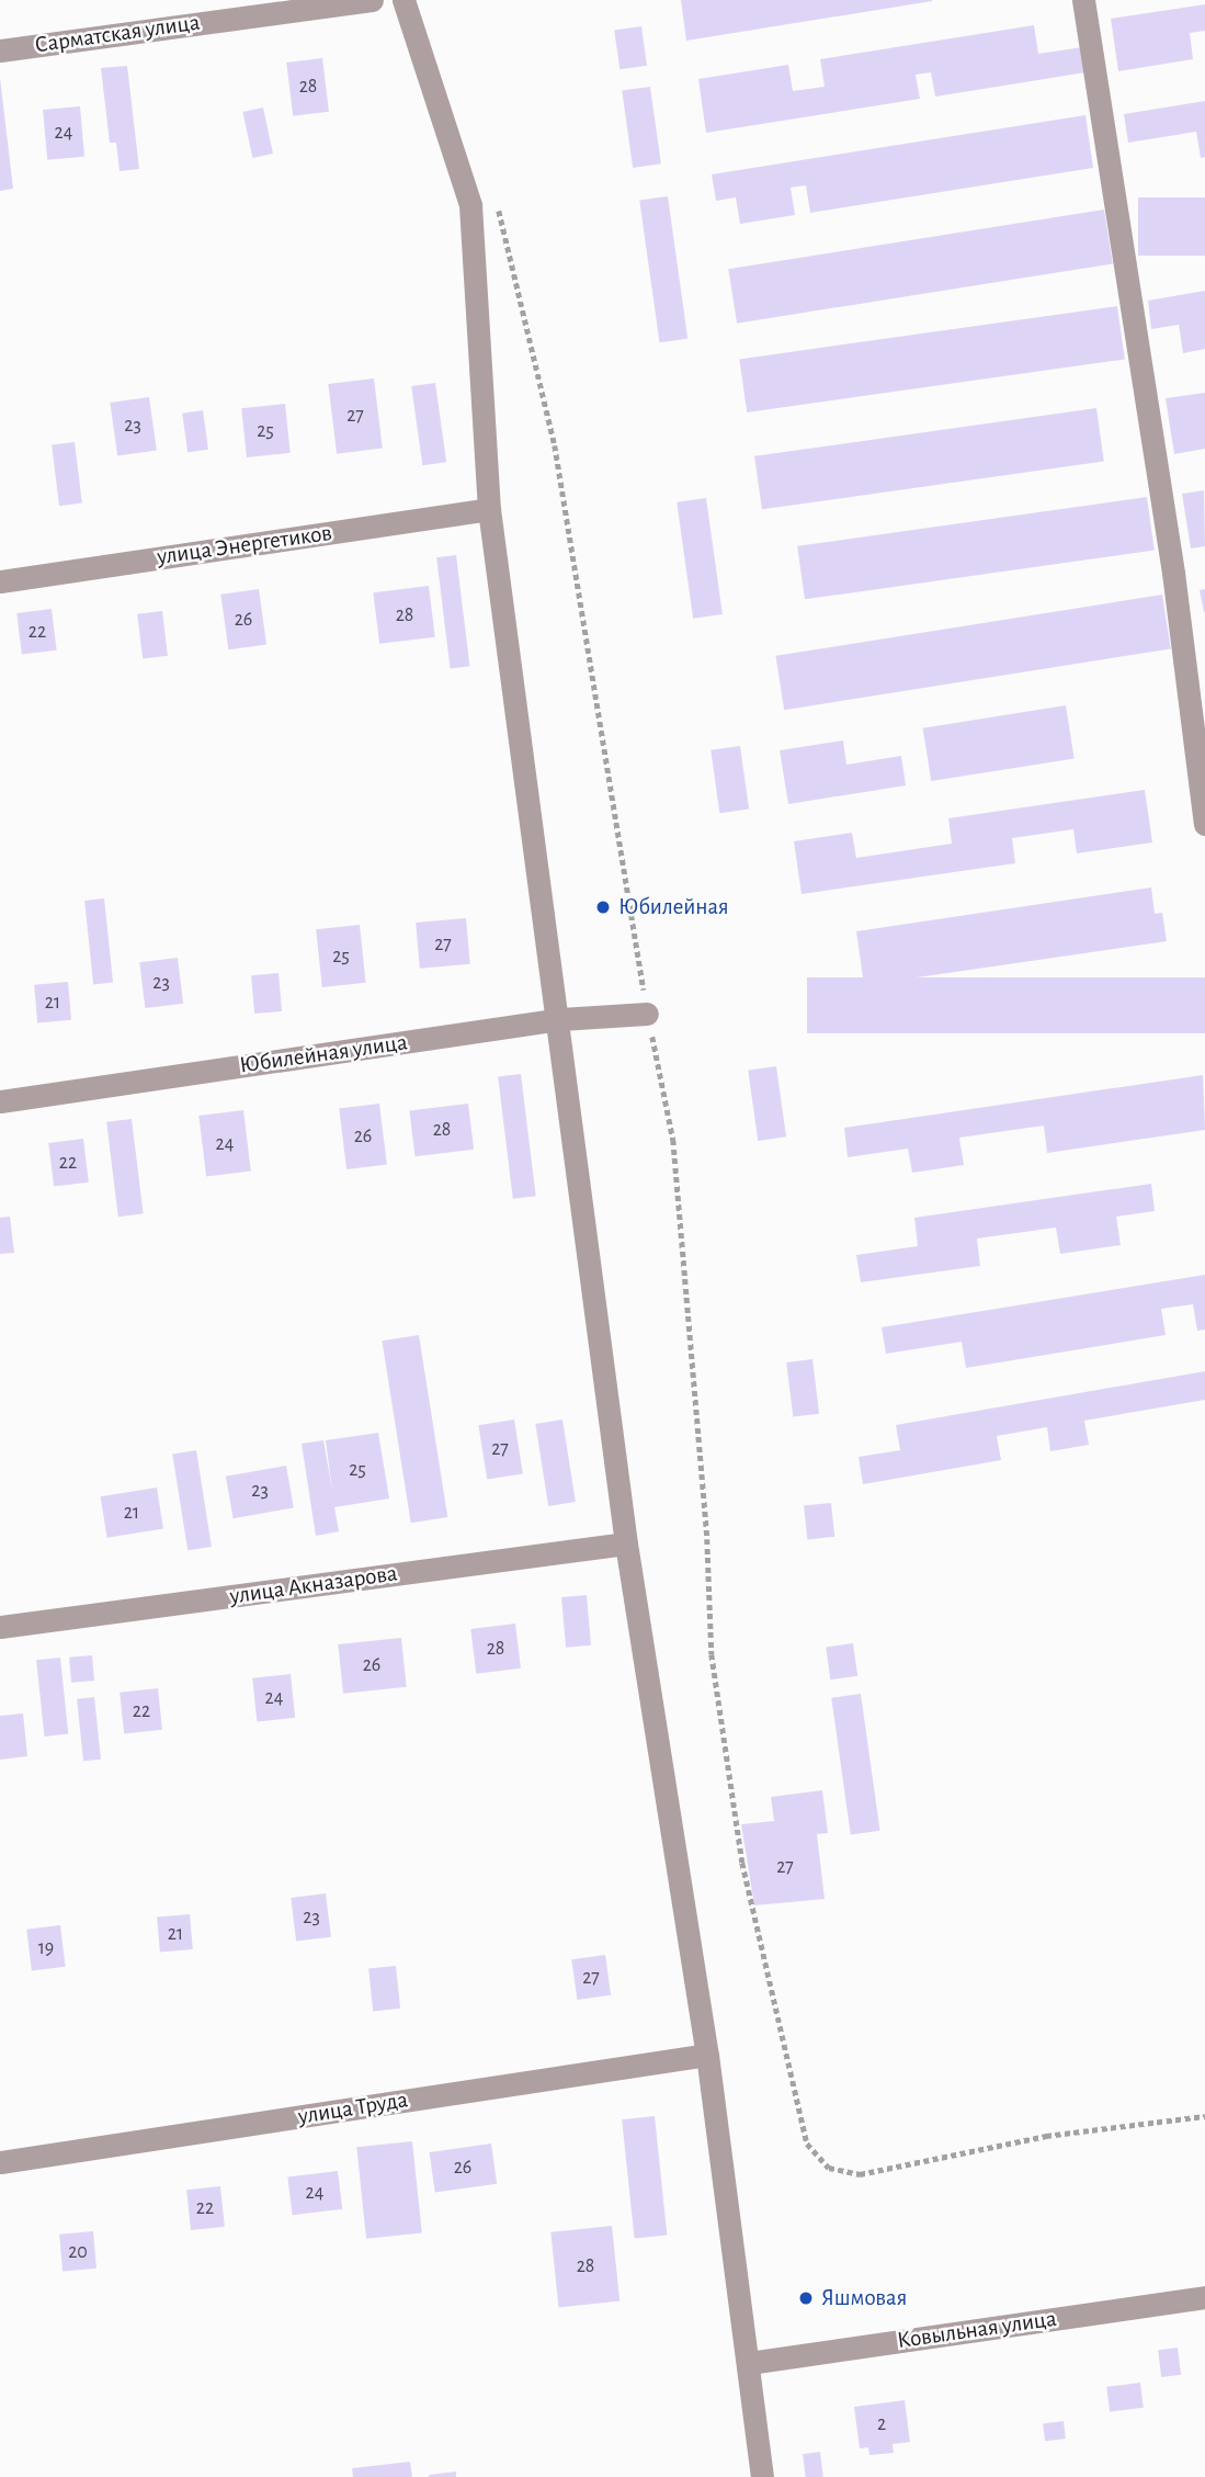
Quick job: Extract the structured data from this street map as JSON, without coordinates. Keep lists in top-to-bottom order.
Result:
{
  "streets": {
    "street": [
      "Сарматская улица",
      "улица Энергетиков",
      "Юбилейная улица",
      "улица Акназарова",
      "улица Труда",
      "Ковыльная улица"
    ]
  },
  "places": ["Юбилейная", "Яшмовая"],
  "house_numbers": [
    "28",
    "24",
    "27",
    "23",
    "25",
    "28",
    "26",
    "22",
    "27",
    "25",
    "23",
    "21",
    "28",
    "26",
    "24",
    "22",
    "27",
    "25",
    "23",
    "21",
    "28",
    "26",
    "24",
    "22",
    "27",
    "23",
    "21",
    "19",
    "27",
    "26",
    "24",
    "22",
    "20",
    "28",
    "2"
  ]
}
